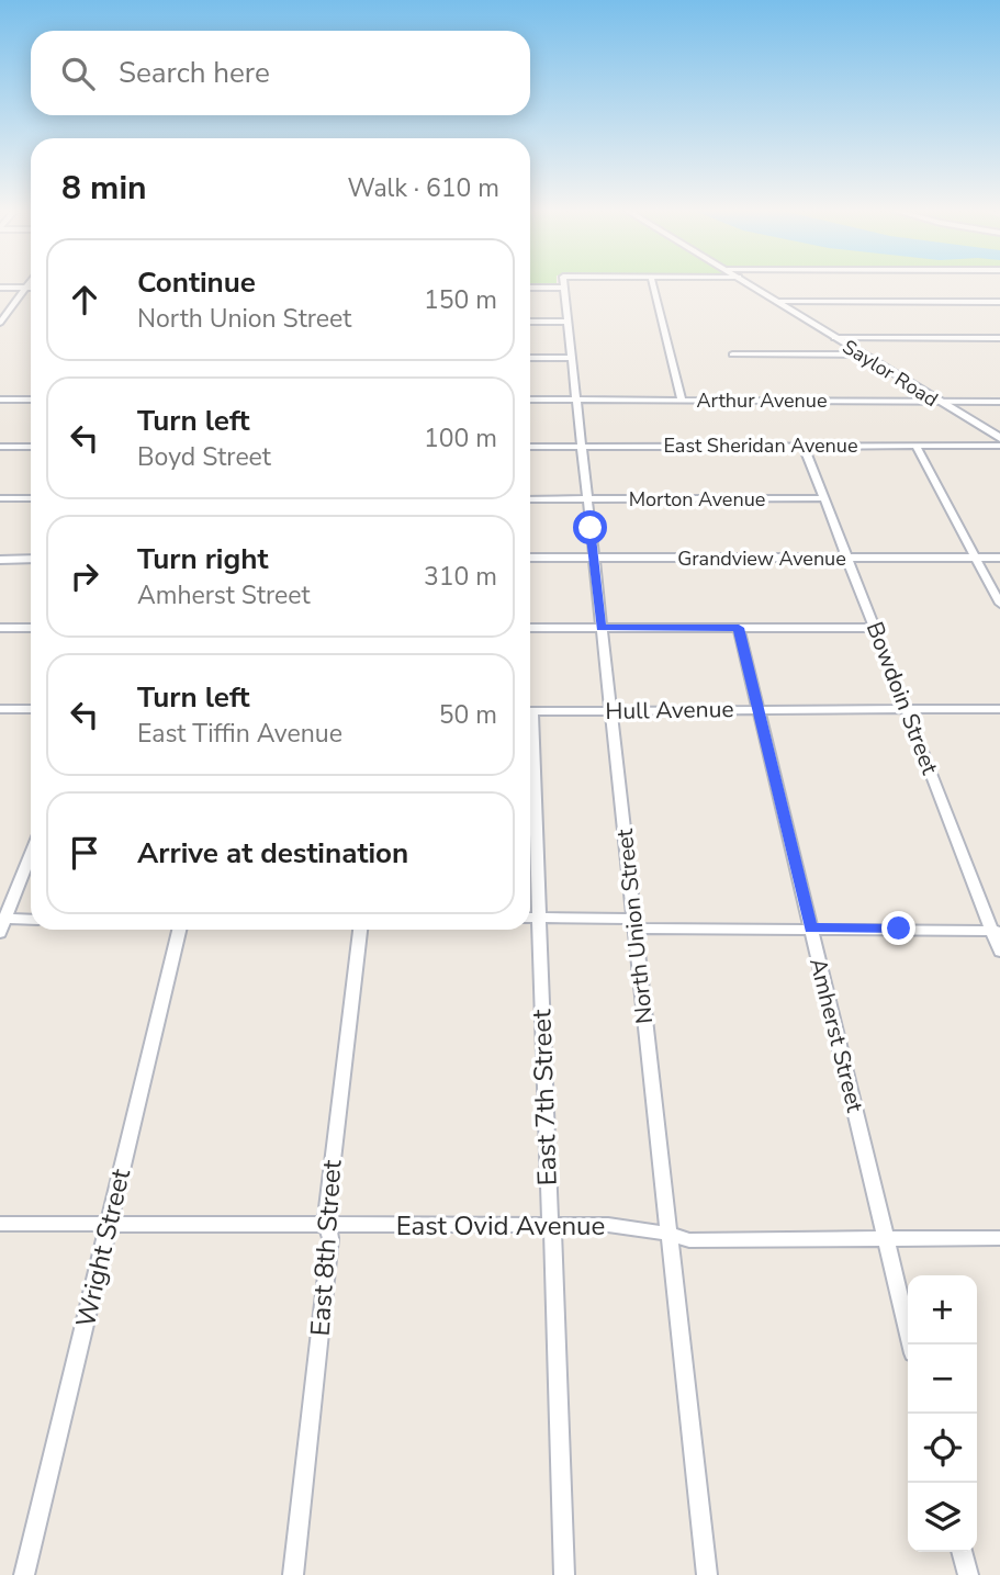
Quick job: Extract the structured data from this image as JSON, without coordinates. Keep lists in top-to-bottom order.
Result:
{
  "streets": {
    "street": [
      "Saylor Road",
      "Arthur Avenue",
      "East Sheridan Avenue",
      "Morton Avenue",
      "Grandview Avenue",
      "Bowdoin Street",
      "Hull Avenue",
      "North Union Street",
      "Amherst Street",
      "East 7th Street",
      "East Ovid Avenue",
      "Wright Street",
      "East 8th Street"
    ]
  },
  "crossings": [
    ["Saylor Road", "Arthur Avenue"],
    ["Arthur Avenue", "North Union Street"],
    ["East Sheridan Avenue", "Bowdoin Street"],
    ["East Sheridan Avenue", "North Union Street"],
    ["Morton Avenue", "Bowdoin Street"],
    ["Morton Avenue", "North Union Street"],
    ["Grandview Avenue", "Bowdoin Street"],
    ["Grandview Avenue", "North Union Street"],
    ["Bowdoin Street", "Hull Avenue"],
    ["Hull Avenue", "North Union Street"],
    ["Hull Avenue", "Amherst Street"],
    ["North Union Street", "East Ovid Avenue"],
    ["Amherst Street", "East Ovid Avenue"],
    ["East 7th Street", "East Ovid Avenue"],
    ["East Ovid Avenue", "Wright Street"],
    ["East Ovid Avenue", "East 8th Street"]
  ],
  "page": {
    "search": "Search here",
    "heading": ["8 min", "Walk · 610 m"],
    "list": [
      ["Continue", "North Union Street", "150 m"],
      ["Turn left", "Boyd Street", "100 m"],
      ["Turn right", "Amherst Street", "310 m"],
      ["Turn left", "East Tiffin Avenue", "50 m"],
      "Arrive at destination"
    ],
    "map_buttons": ["+", "−"]
  }
}
